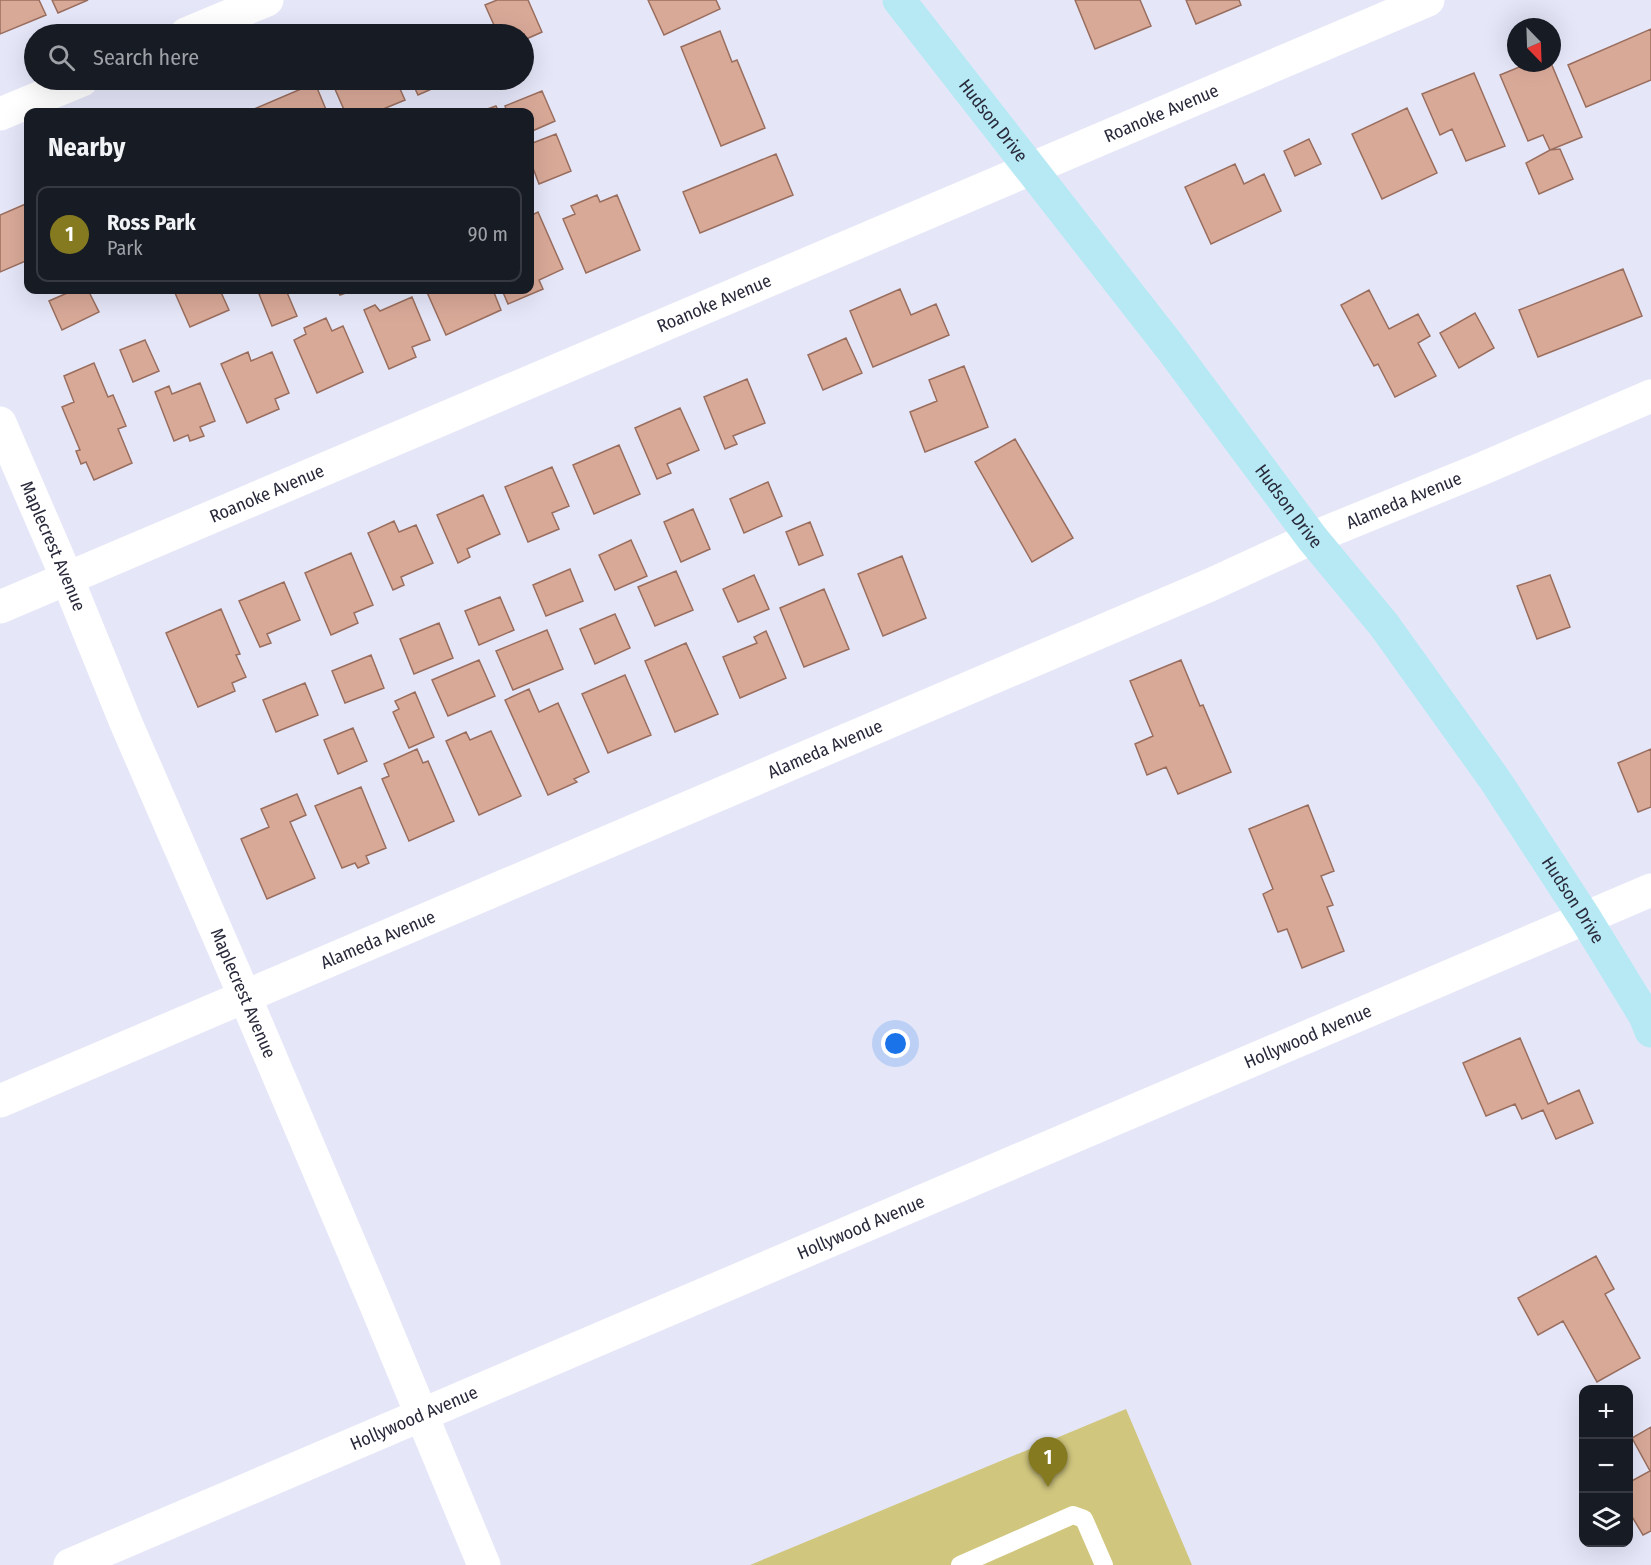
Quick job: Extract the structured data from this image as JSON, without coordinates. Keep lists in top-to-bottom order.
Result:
{
  "streets": {
    "street": [
      "Roanoke Avenue",
      "Hudson Drive",
      "Alameda Avenue",
      "Maplecrest Avenue",
      "Hollywood Avenue"
    ]
  },
  "crossings": [
    ["Roanoke Avenue", "Hudson Drive"],
    ["Roanoke Avenue", "Maplecrest Avenue"],
    ["Hudson Drive", "Alameda Avenue"],
    ["Hudson Drive", "Hollywood Avenue"],
    ["Alameda Avenue", "Maplecrest Avenue"],
    ["Maplecrest Avenue", "Hollywood Avenue"]
  ],
  "north": "bottom right",
  "page": {
    "search": "Search here",
    "heading": "Nearby",
    "list": [
      {
        "mark": "1",
        "name": "Ross Park",
        "note": "Park",
        "value": "90 m"
      }
    ],
    "map_buttons": ["+", "−"],
    "pins": "1"
  }
}
